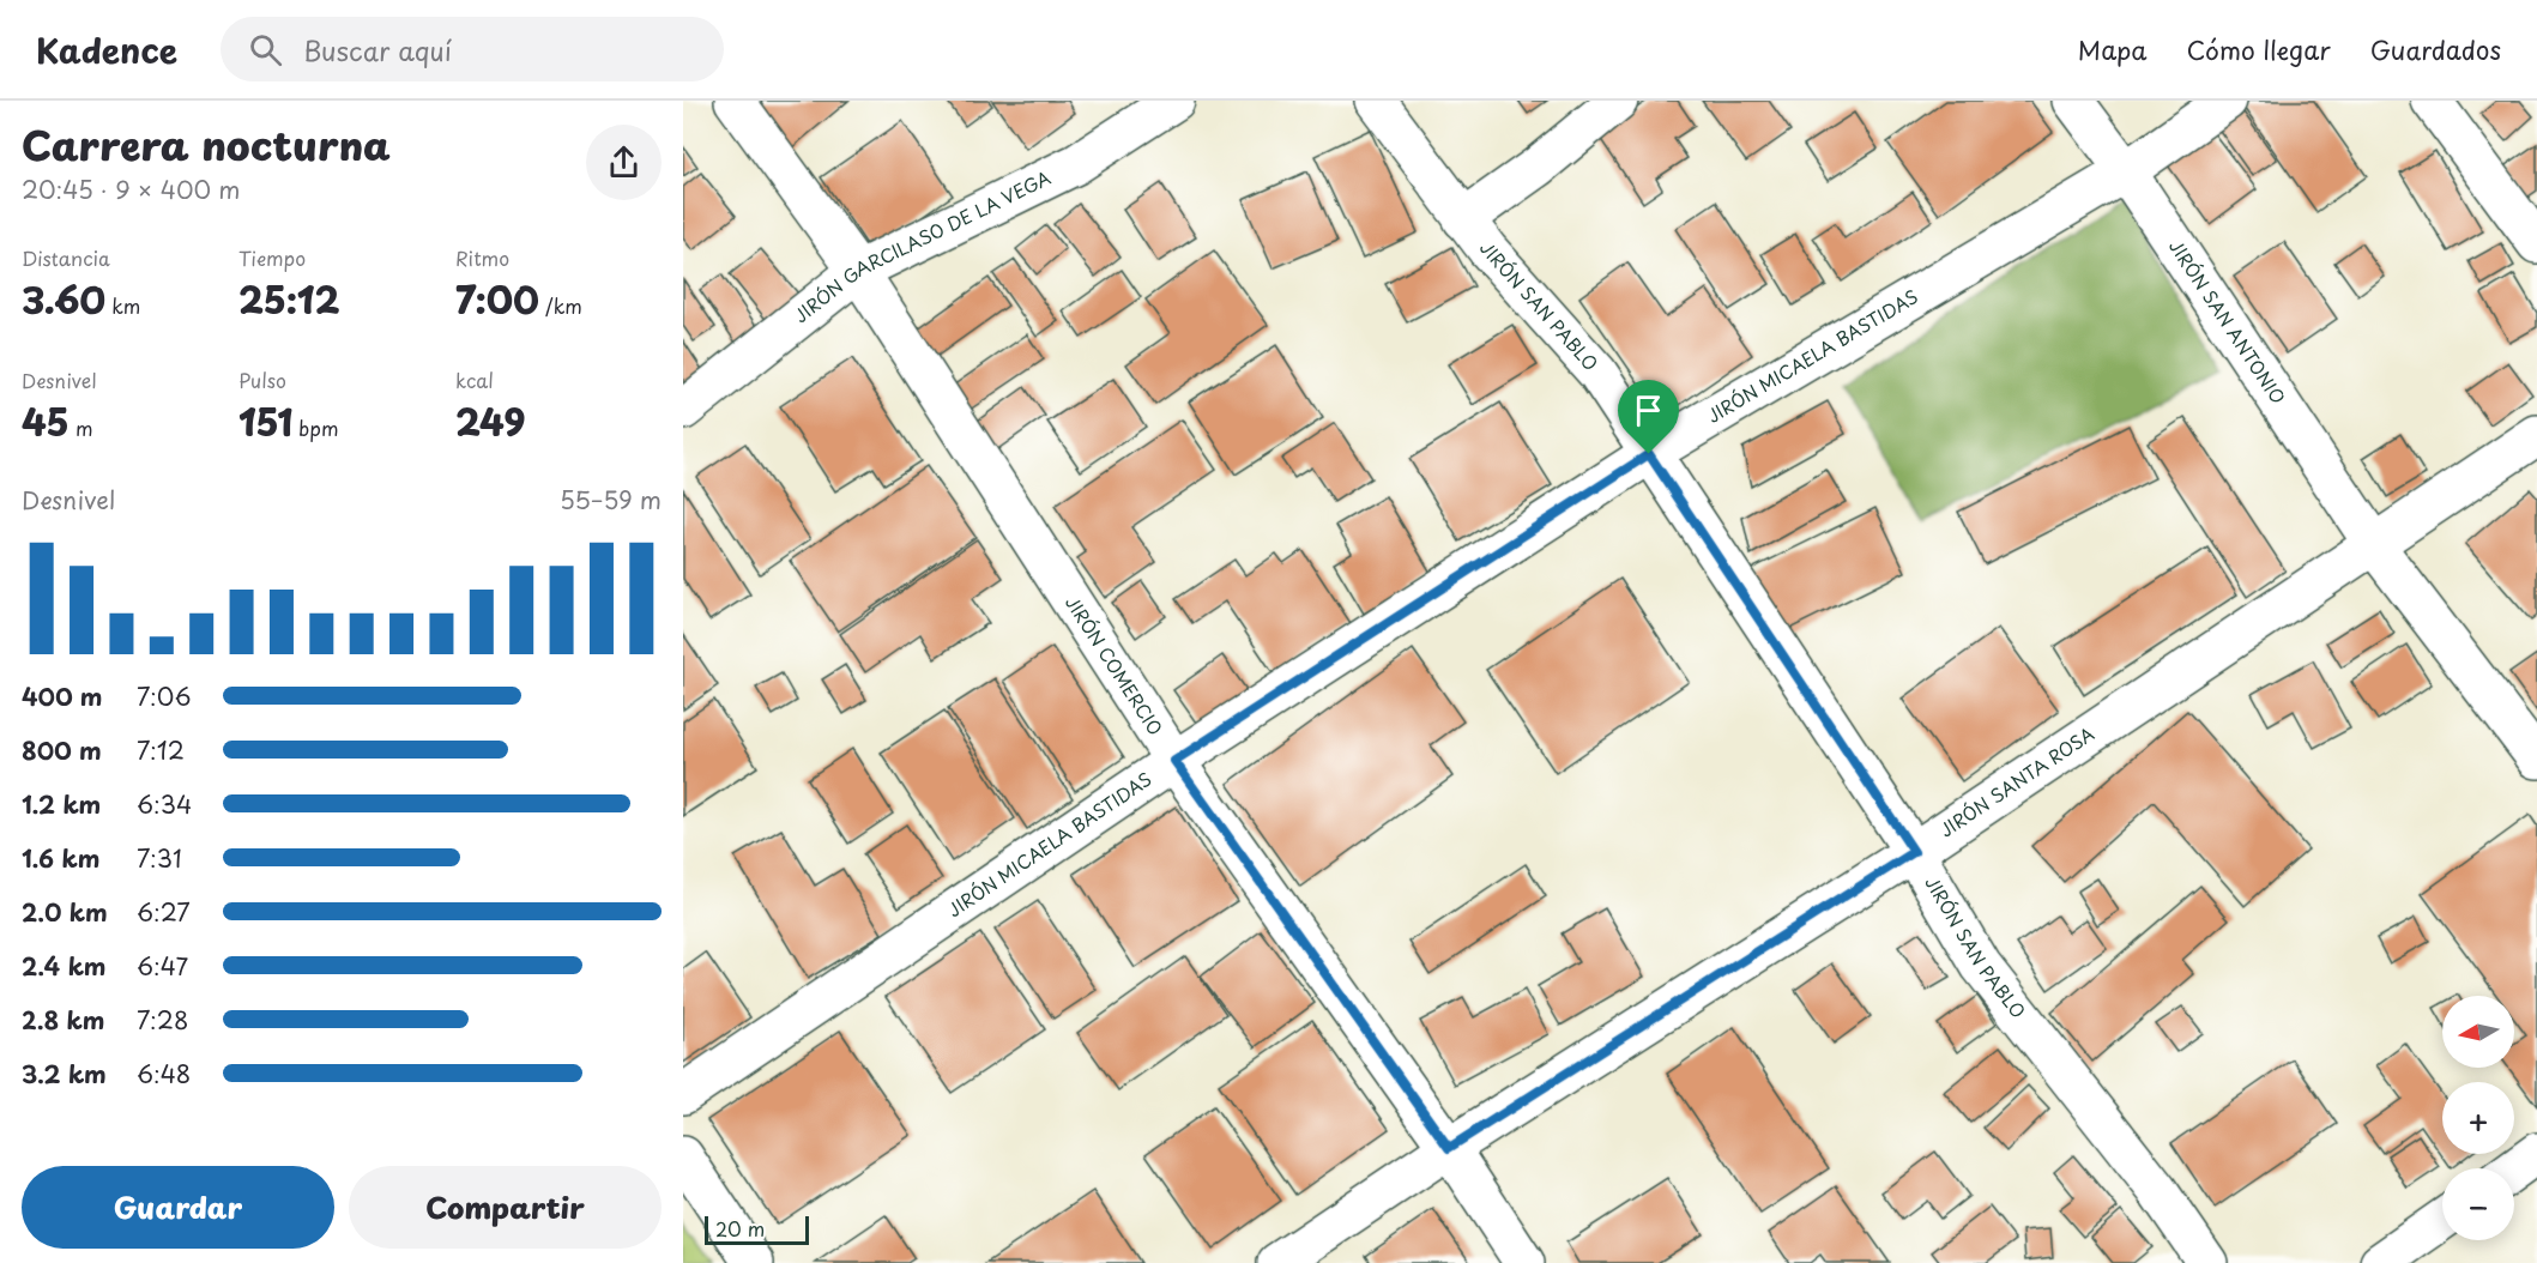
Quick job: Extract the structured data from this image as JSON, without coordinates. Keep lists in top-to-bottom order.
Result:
{
  "streets": {
    "street": [
      "JIRÓN GARCILASO DE LA VEGA",
      "JIRÓN SAN PABLO",
      "JIRÓN SAN ANTONIO",
      "JIRÓN MICAELA BASTIDAS",
      "JIRÓN COMERCIO",
      "JIRÓN SANTA ROSA"
    ]
  },
  "crossings": [
    ["JIRÓN GARCILASO DE LA VEGA", "JIRÓN COMERCIO"],
    ["JIRÓN SAN PABLO", "JIRÓN MICAELA BASTIDAS"],
    ["JIRÓN SAN PABLO", "JIRÓN SANTA ROSA"],
    ["JIRÓN SAN ANTONIO", "JIRÓN MICAELA BASTIDAS"],
    ["JIRÓN SAN ANTONIO", "JIRÓN SANTA ROSA"],
    ["JIRÓN MICAELA BASTIDAS", "JIRÓN COMERCIO"],
    ["JIRÓN COMERCIO", "JIRÓN SANTA ROSA"]
  ],
  "scale_bar": "20 m",
  "north": "left",
  "page": {
    "header": "Kadence",
    "search": "Buscar aquí",
    "nav": ["Mapa", "Cómo llegar", "Guardados"],
    "heading": ["Carrera nocturna", "20:45 · 9 × 400 m"],
    "stats": [
      ["Distancia", "3.60 km"],
      ["Tiempo", "25:12"],
      ["Ritmo", "7:00 /km"],
      ["Desnivel", "45 m"],
      ["Pulso", "151 bpm"],
      ["kcal", "249"]
    ],
    "chart": ["Desnivel", "55–59 m"],
    "list": [
      {
        "name": "400 m",
        "note": "7:06"
      },
      {
        "name": "800 m",
        "note": "7:12"
      },
      {
        "name": "1.2 km",
        "note": "6:34"
      },
      {
        "name": "1.6 km",
        "note": "7:31"
      },
      {
        "name": "2.0 km",
        "note": "6:27"
      },
      {
        "name": "2.4 km",
        "note": "6:47"
      },
      {
        "name": "2.8 km",
        "note": "7:28"
      },
      {
        "name": "3.2 km",
        "note": "6:48"
      }
    ],
    "map_buttons": ["+", "−"],
    "buttons": ["Guardar", "Compartir"],
    "scale": "20 m"
  }
}
